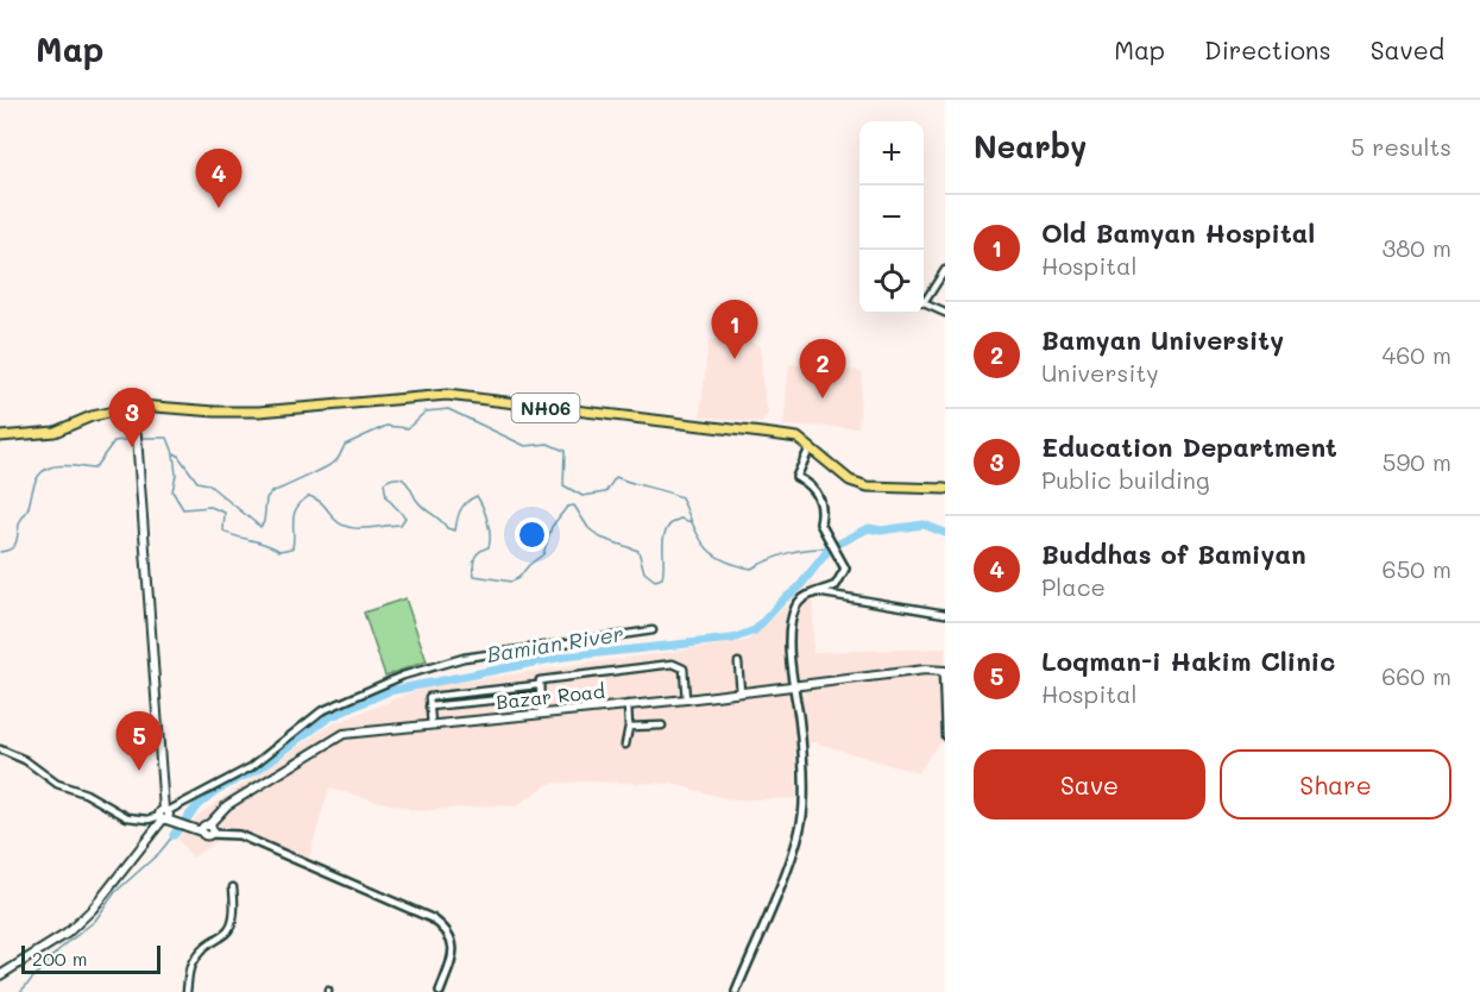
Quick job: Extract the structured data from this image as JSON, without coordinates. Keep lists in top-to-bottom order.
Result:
{
  "streets": {
    "main road": ["NH06", "Bazar Road"]
  },
  "water": ["Bamian River"],
  "scale_bar": "200 m",
  "page": {
    "header": "Map",
    "nav": ["Map", "Directions", "Saved"],
    "heading": ["Nearby", "5 results"],
    "map_buttons": ["+", "−"],
    "pins": [
      "4",
      "1",
      "2",
      "3",
      "5"
    ],
    "list": [
      {
        "mark": "1",
        "name": "Old Bamyan Hospital",
        "note": "Hospital",
        "value": "380 m"
      },
      {
        "mark": "2",
        "name": "Bamyan University",
        "note": "University",
        "value": "460 m"
      },
      {
        "mark": "3",
        "name": "Education Department",
        "note": "Public building",
        "value": "590 m"
      },
      {
        "mark": "4",
        "name": "Buddhas of Bamiyan",
        "note": "Place",
        "value": "650 m"
      },
      {
        "mark": "5",
        "name": "Loqman-i Hakim Clinic",
        "note": "Hospital",
        "value": "660 m"
      }
    ],
    "buttons": ["Save", "Share"],
    "scale": "200 m"
  }
}
